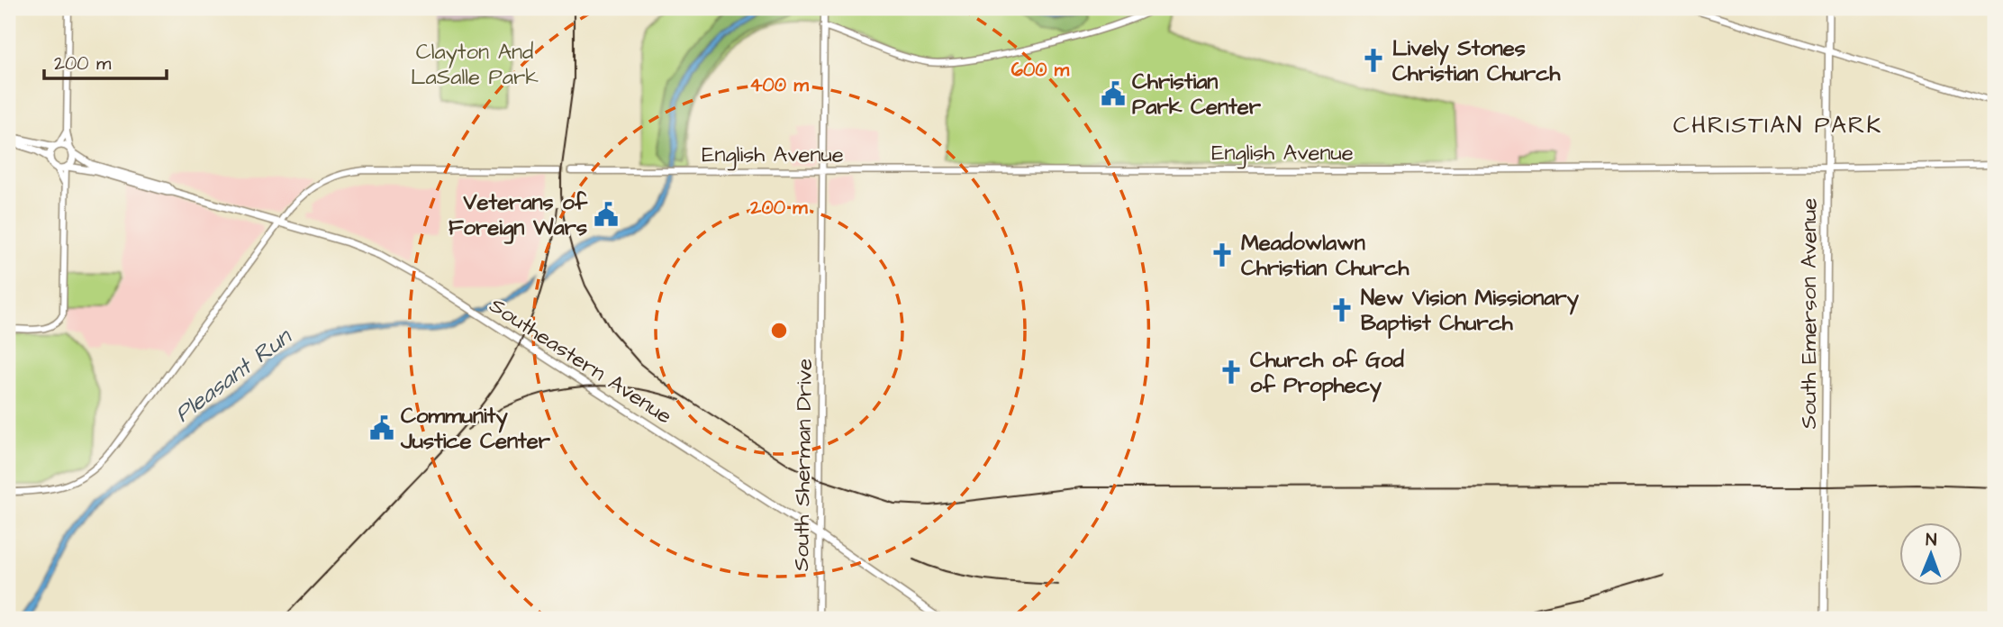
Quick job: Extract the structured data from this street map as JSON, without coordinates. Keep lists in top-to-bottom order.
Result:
{
  "streets": {
    "main road": [
      "English Avenue",
      "South Emerson Avenue",
      "Southeastern Avenue",
      "South Sherman Drive"
    ]
  },
  "crossings": [
    ["English Avenue", "South Emerson Avenue"],
    ["English Avenue", "South Sherman Drive"],
    ["Southeastern Avenue", "South Sherman Drive"]
  ],
  "districts": ["CHRISTIAN PARK"],
  "water": ["Pleasant Run"],
  "parks": ["Clayton And LaSalle Park"],
  "places": {
    "church": [
      "Lively Stones Christian Church",
      "Meadowlawn Christian Church",
      "New Vision Missionary Baptist Church",
      "Church of God of Prophecy"
    ],
    "public building": ["Christian Park Center", "Veterans of Foreign Wars", "Community Justice Center"]
  },
  "scale_bar": "200 m",
  "north": "top",
  "rings": ["600 m", "400 m", "200 m"]
}
